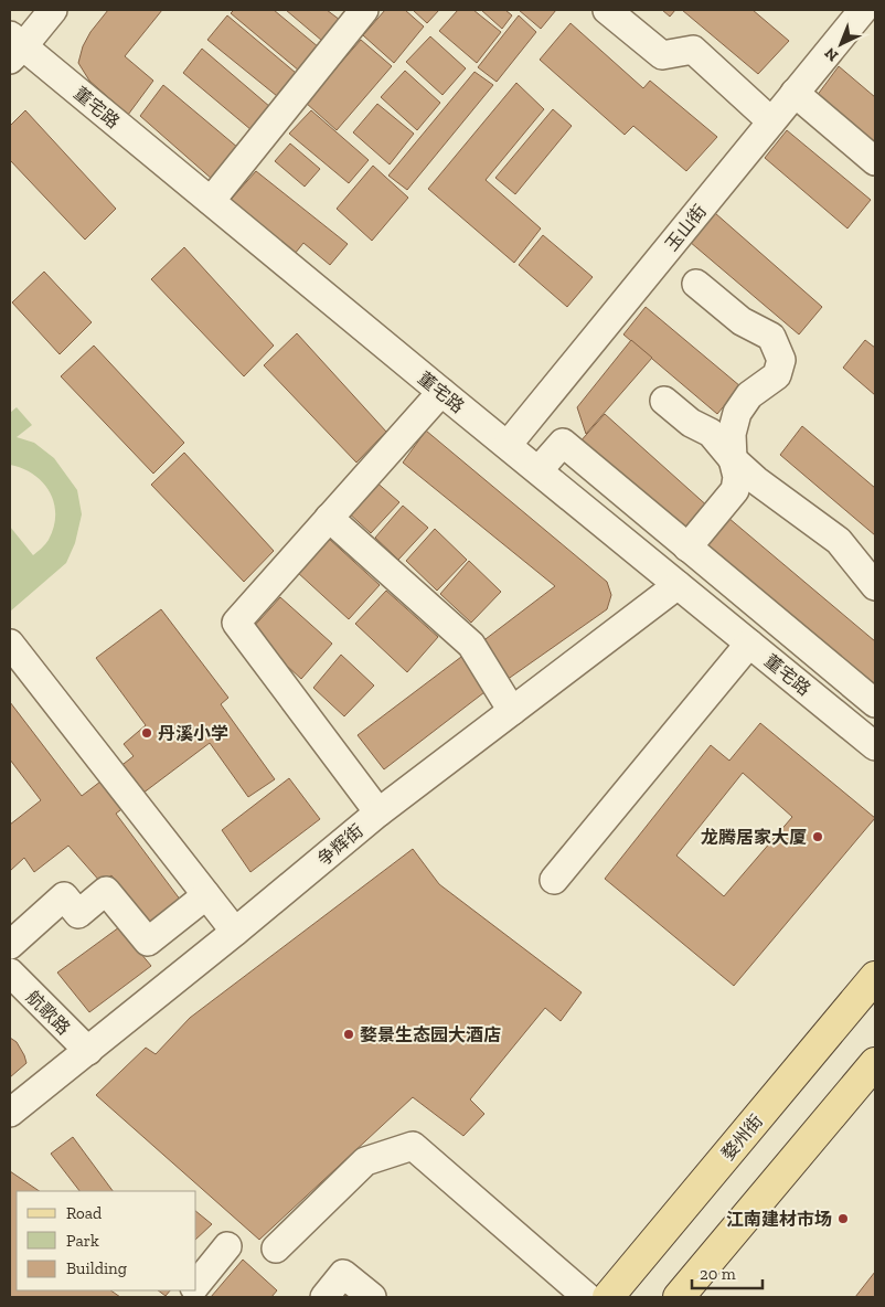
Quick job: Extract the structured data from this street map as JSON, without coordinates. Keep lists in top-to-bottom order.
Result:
{
  "streets": {
    "main road": ["婺州街"],
    "street": [
      "董宅路",
      "玉山街",
      "争辉街",
      "航歌路"
    ]
  },
  "crossings": [
    ["董宅路", "玉山街"],
    ["董宅路", "争辉街"],
    ["争辉街", "航歌路"]
  ],
  "places": [
    "丹溪小学",
    "龙腾居家大厦",
    "婺景生态园大酒店",
    "江南建材市场"
  ],
  "legend": ["Road", "Park", "Building"],
  "scale_bar": "20 m",
  "north": "bottom left"
}
